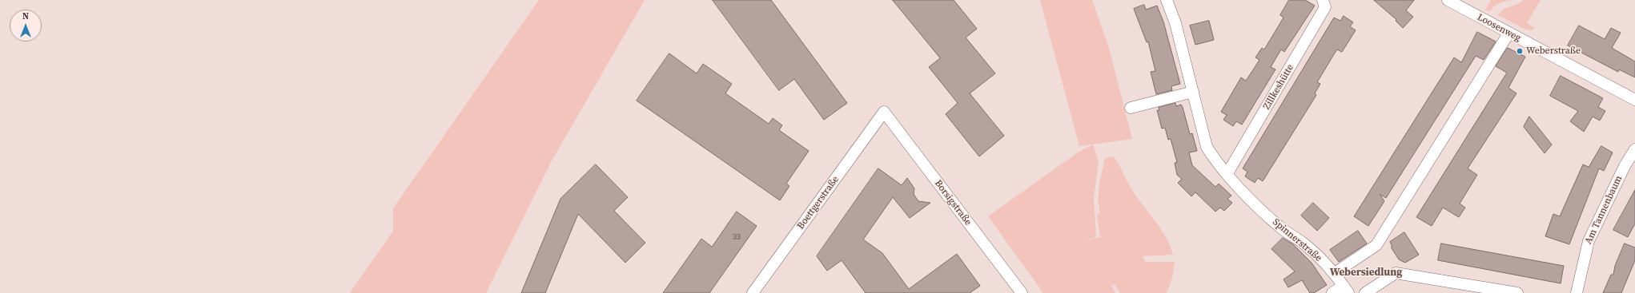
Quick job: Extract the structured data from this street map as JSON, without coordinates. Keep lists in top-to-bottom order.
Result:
{
  "streets": {
    "street": [
      "Loosenweg",
      "Zillkeshütte",
      "Boettgerstraße",
      "Borsigstraße",
      "Am Tannenbaum",
      "Spinnerstraße"
    ]
  },
  "crossings": [
    ["Zillkeshütte", "Spinnerstraße"],
    ["Boettgerstraße", "Borsigstraße"]
  ],
  "districts": ["Webersiedlung"],
  "places": ["Weberstraße"],
  "house_numbers": ["33"],
  "north": "top"
}
